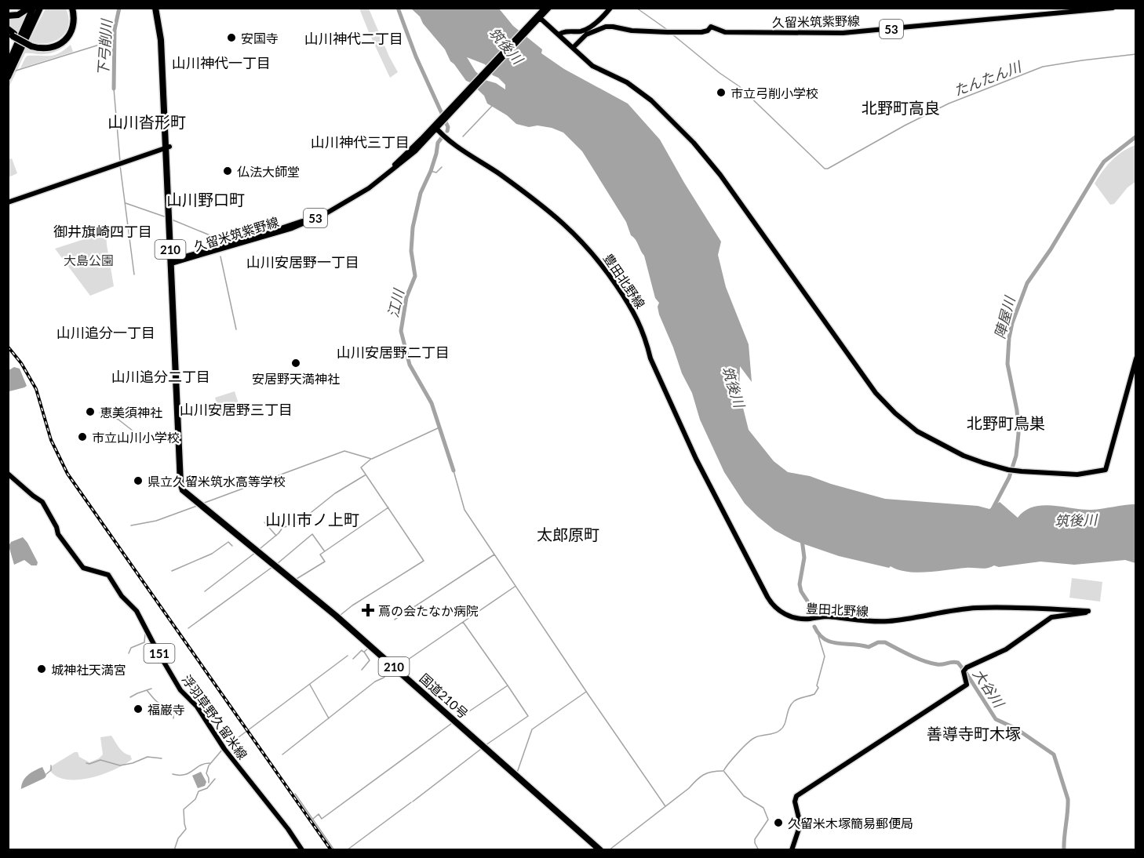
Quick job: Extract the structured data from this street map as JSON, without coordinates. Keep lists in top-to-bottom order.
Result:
{
  "streets": {
    "highway": ["210", "国道210号"],
    "main road": [
      "久留米筑紫野線",
      "53",
      "豊田北野線",
      "151",
      "浮羽草野久留米線"
    ]
  },
  "crossings": [
    ["久留米筑紫野線", "210"],
    ["久留米筑紫野線", "豊田北野線"],
    ["210", "国道210号"]
  ],
  "districts": [
    "山川神代二丁目",
    "山川神代一丁目",
    "北野町高良",
    "山川沓形町",
    "山川神代三丁目",
    "山川野口町",
    "御井旗崎四丁目",
    "山川安居野一丁目",
    "山川追分一丁目",
    "山川安居野二丁目",
    "山川追分二丁目",
    "山川安居野三丁目",
    "北野町鳥巣",
    "山川市ノ上町",
    "太郎原町",
    "善導寺町木塚"
  ],
  "water": [
    "筑後川",
    "下弓削川",
    "たんたん川",
    "江川",
    "陣屋川",
    "大谷川"
  ],
  "parks": ["大島公園"],
  "places": {
    "other": [
      "安国寺",
      "市立弓削小学校",
      "仏法大師堂",
      "安居野天満神社",
      "恵美須神社",
      "市立山川小学校",
      "県立久留米筑水高等学校",
      "城神社天満宮",
      "福巌寺",
      "久留米木塚簡易郵便局"
    ],
    "health": ["蔦の会たなか病院"]
  }
}
